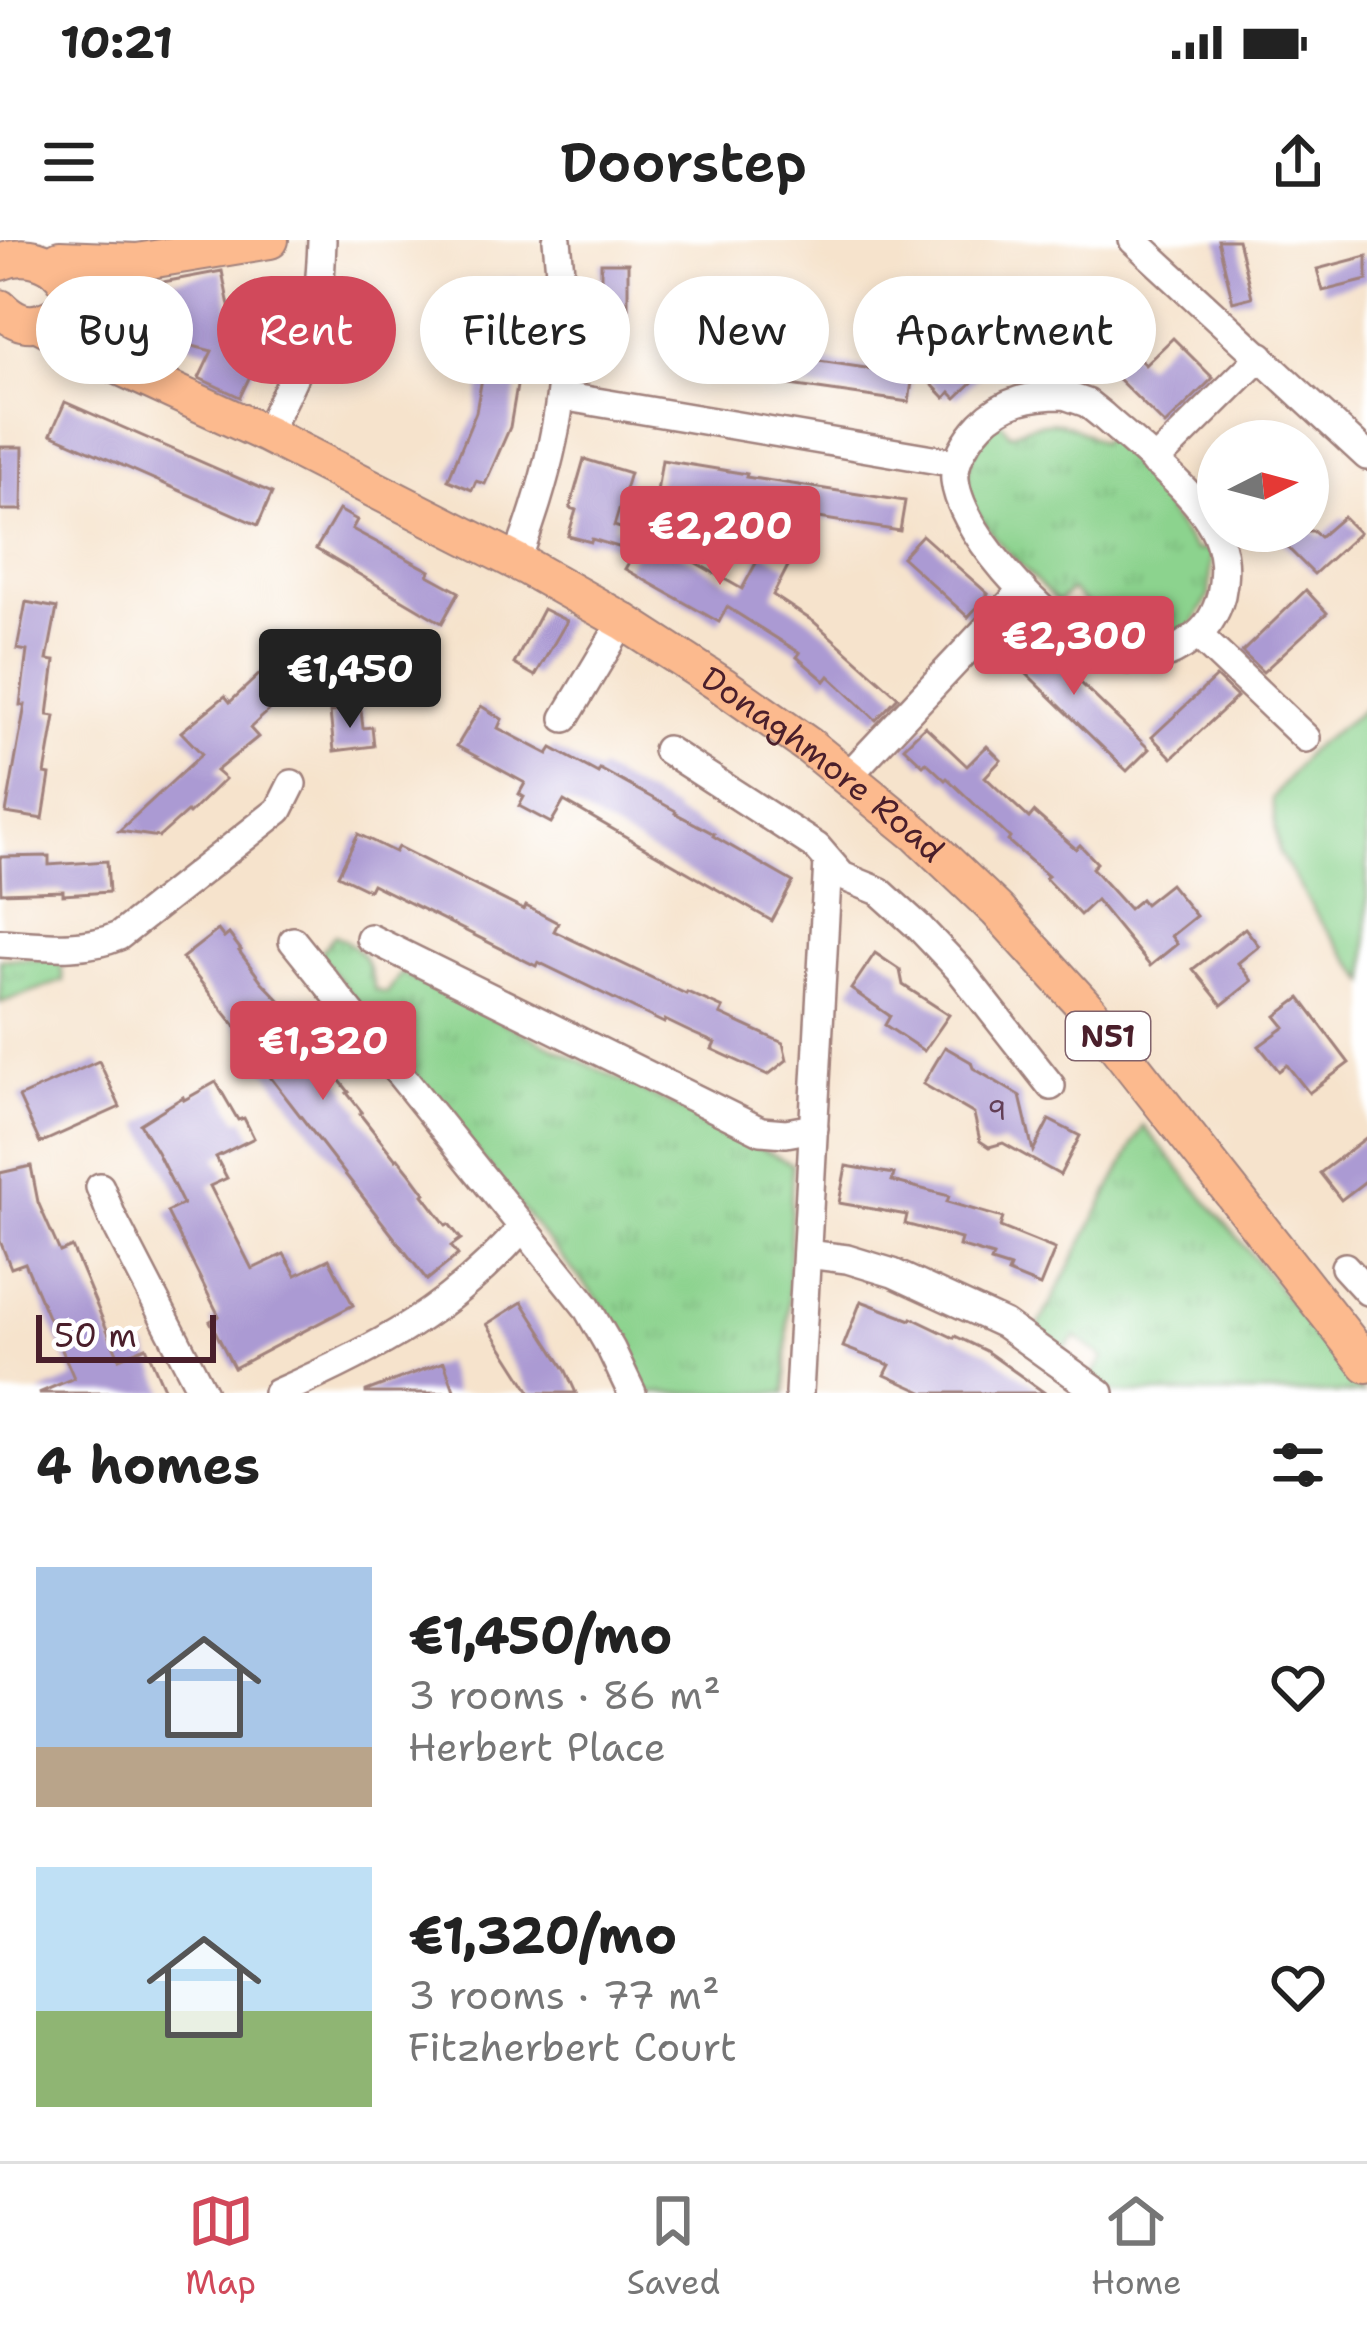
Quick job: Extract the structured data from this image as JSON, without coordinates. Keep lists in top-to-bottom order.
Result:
{
  "streets": {
    "main road": ["Donaghmore Road", "N51"]
  },
  "house_numbers": ["9"],
  "scale_bar": "50 m",
  "north": "right",
  "page": {
    "status": "10:21",
    "header": "Doorstep",
    "chip": [
      "Buy",
      "Rent",
      "Filters",
      "New",
      "Apartment"
    ],
    "price": [
      "€2,200",
      "€2,300",
      "€1,450",
      "€1,320"
    ],
    "scale": "50 m",
    "heading": "4 homes",
    "list": [
      {
        "name": "€1,450/mo",
        "note": "3 rooms · 86 m² · Herbert Place"
      },
      {
        "name": "€1,320/mo",
        "note": "3 rooms · 77 m² · Fitzherbert Court"
      }
    ],
    "tabs": ["Map", "Saved", "Home"]
  }
}
